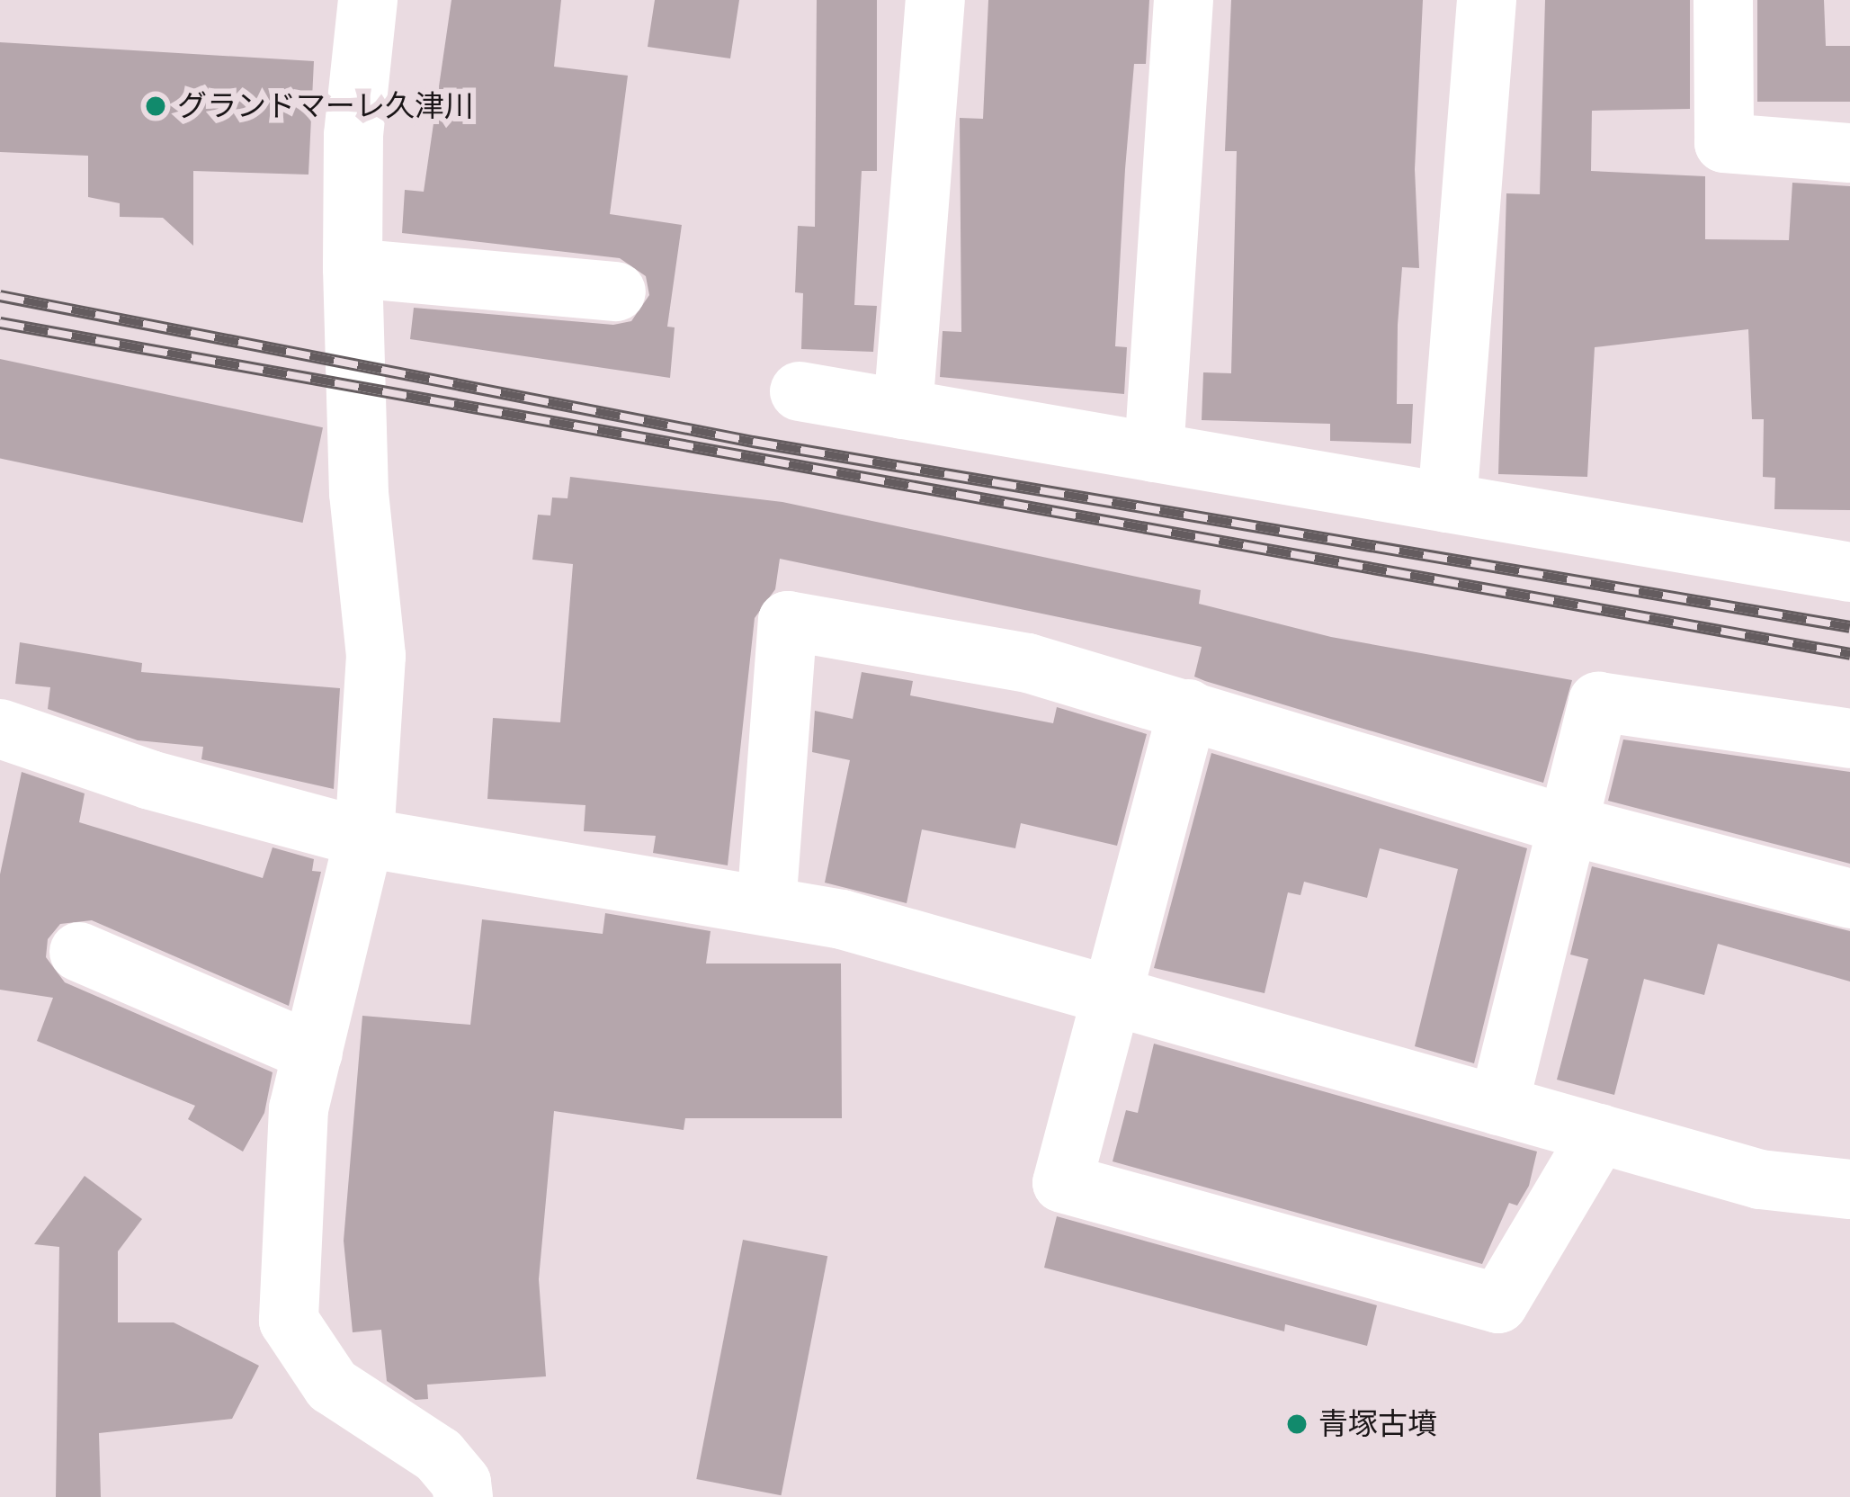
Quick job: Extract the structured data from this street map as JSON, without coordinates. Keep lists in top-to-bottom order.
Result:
{
  "places": ["グランドマーレ久津川", "青塚古墳"]
}
